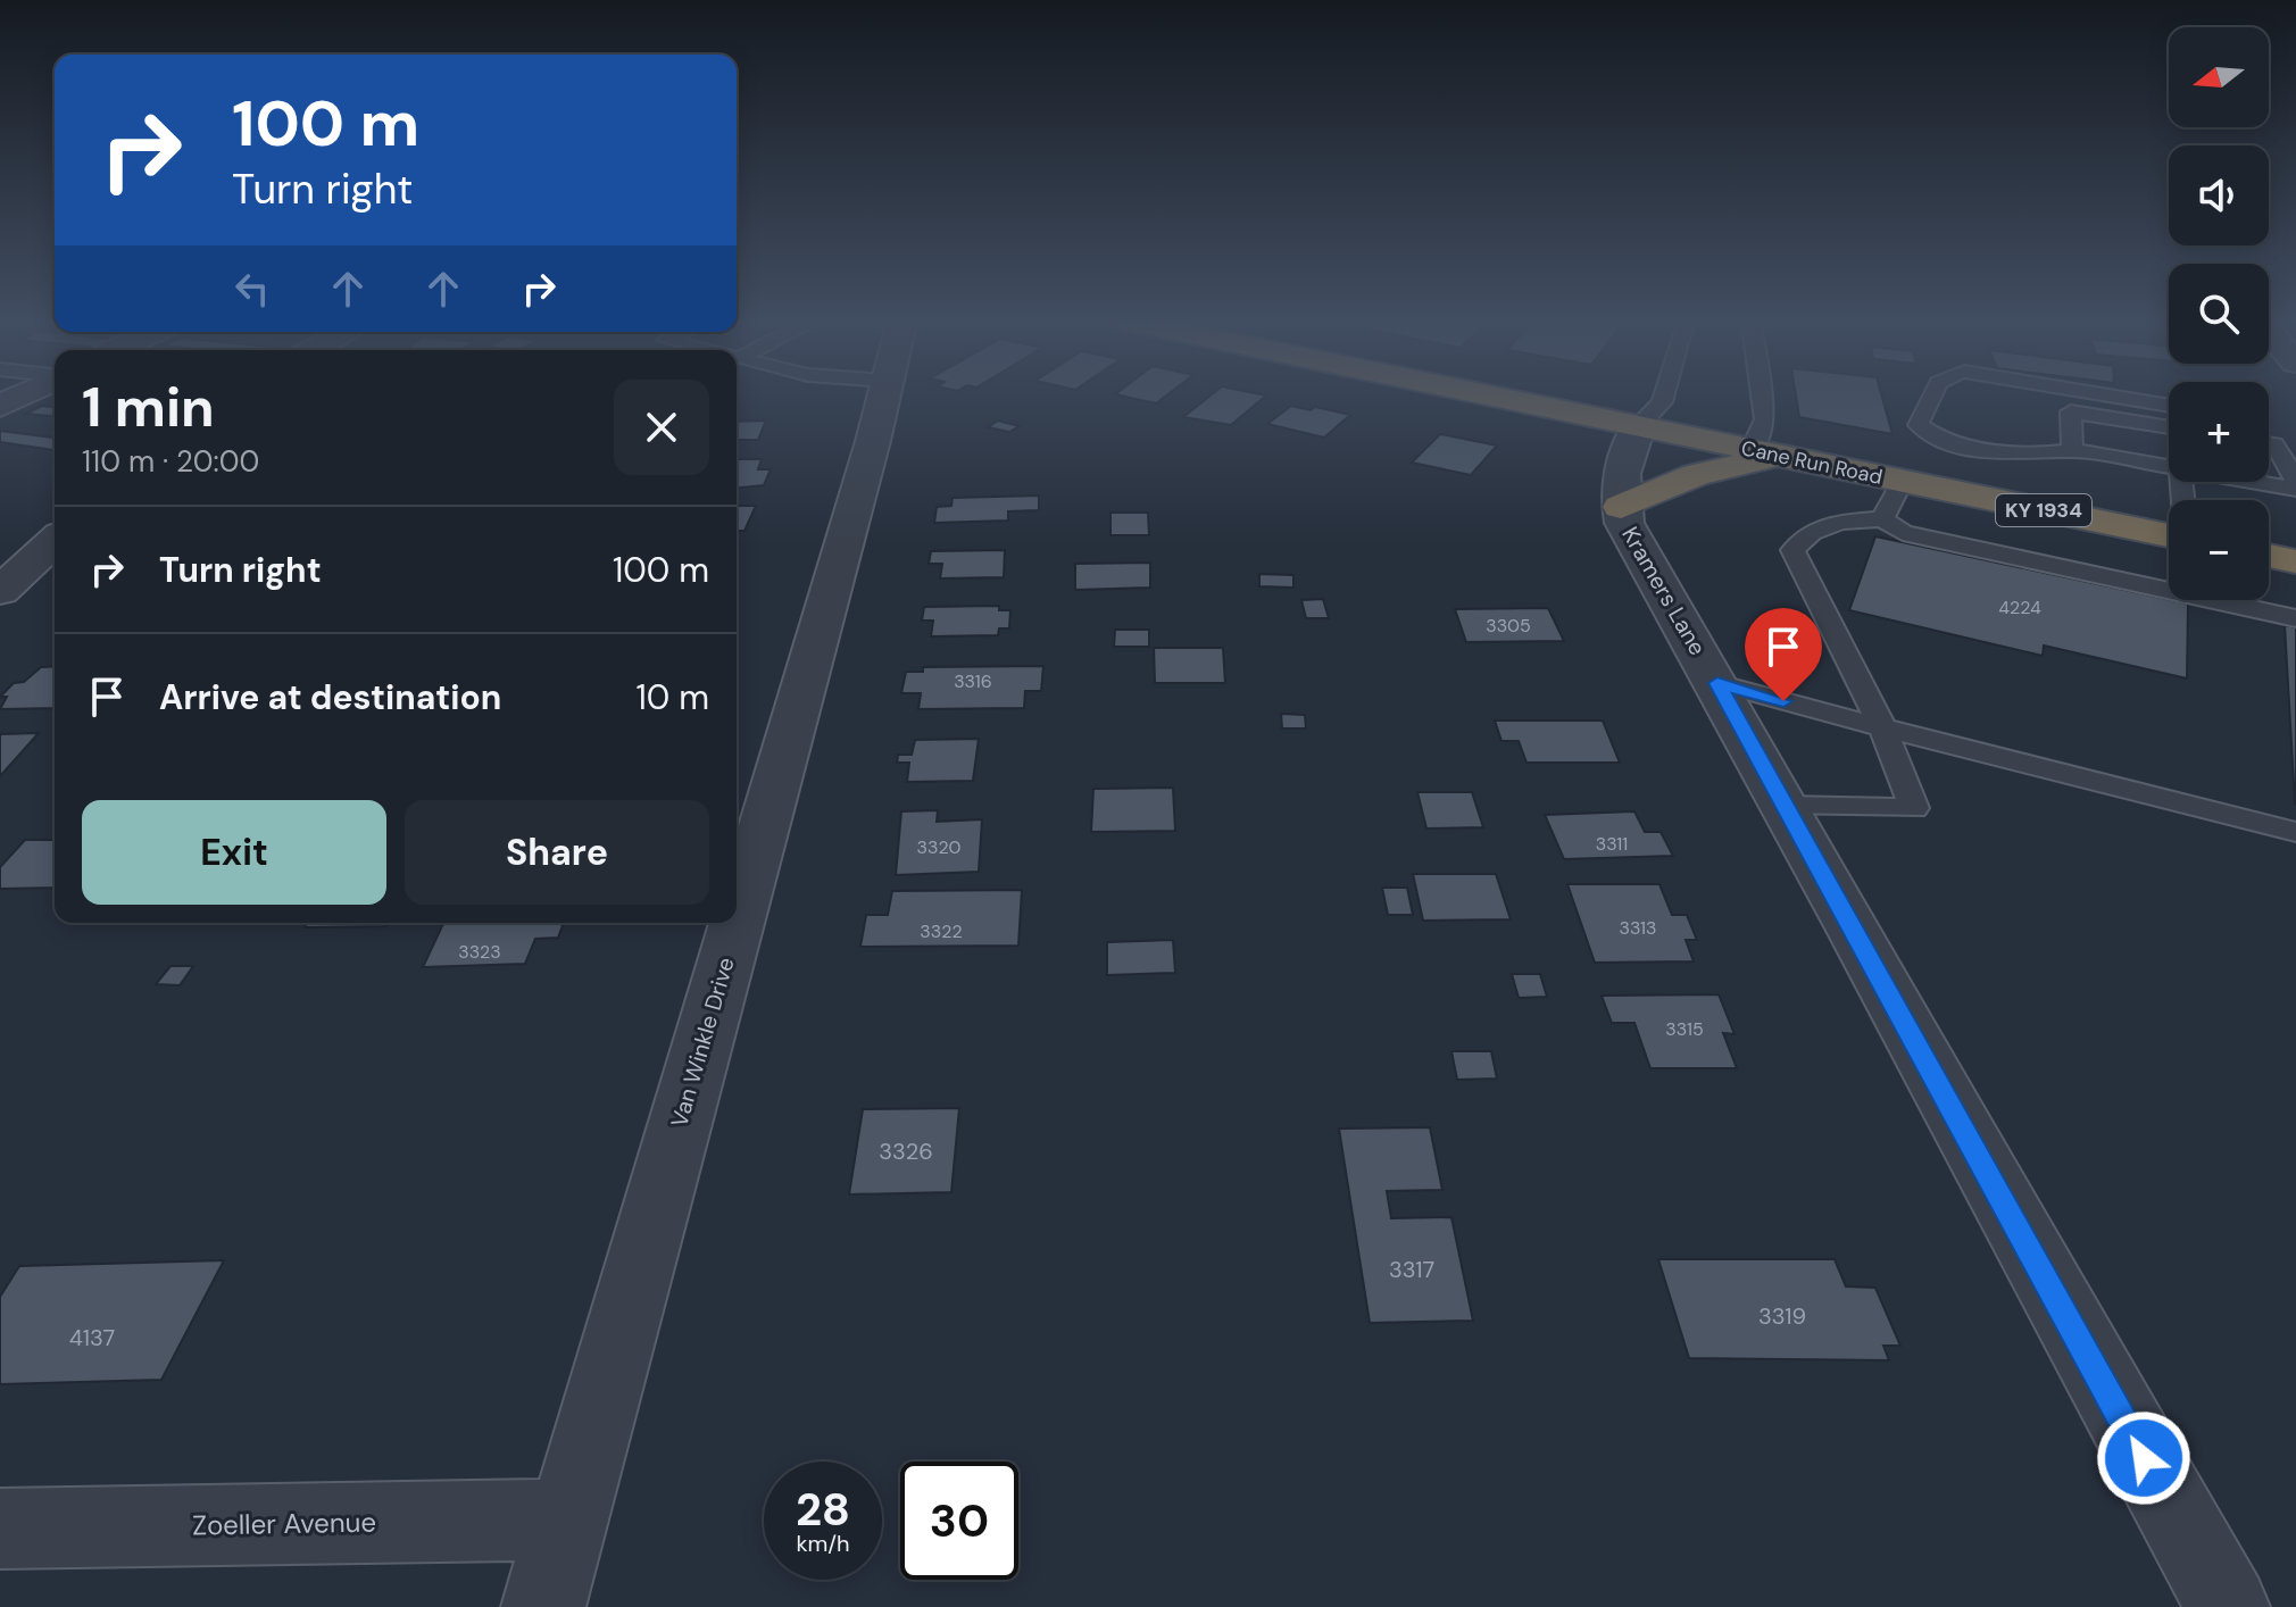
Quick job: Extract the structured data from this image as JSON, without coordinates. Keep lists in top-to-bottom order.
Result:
{
  "streets": {
    "highway": ["Cane Run Road", "KY 1934"],
    "street": ["Kramers Lane", "Van Winkle Drive", "Zoeller Avenue"]
  },
  "crossings": [
    ["Cane Run Road", "Kramers Lane"],
    ["Van Winkle Drive", "Zoeller Avenue"]
  ],
  "house_numbers": [
    "4224",
    "3305",
    "3316",
    "3311",
    "3320",
    "3313",
    "3322",
    "3323",
    "3315",
    "3326",
    "3317",
    "3319",
    "4137"
  ],
  "north": "left",
  "page": {
    "map_buttons": ["+", "−"],
    "turn": ["100 m", "Turn right"],
    "heading": ["1 min", "110 m · 20:00"],
    "list": [
      {
        "name": "Turn right",
        "value": "100 m"
      },
      {
        "name": "Arrive at destination",
        "value": "10 m"
      }
    ],
    "buttons": ["Exit", "Share"],
    "speed": "28 km/h",
    "limit": "30"
  }
}
